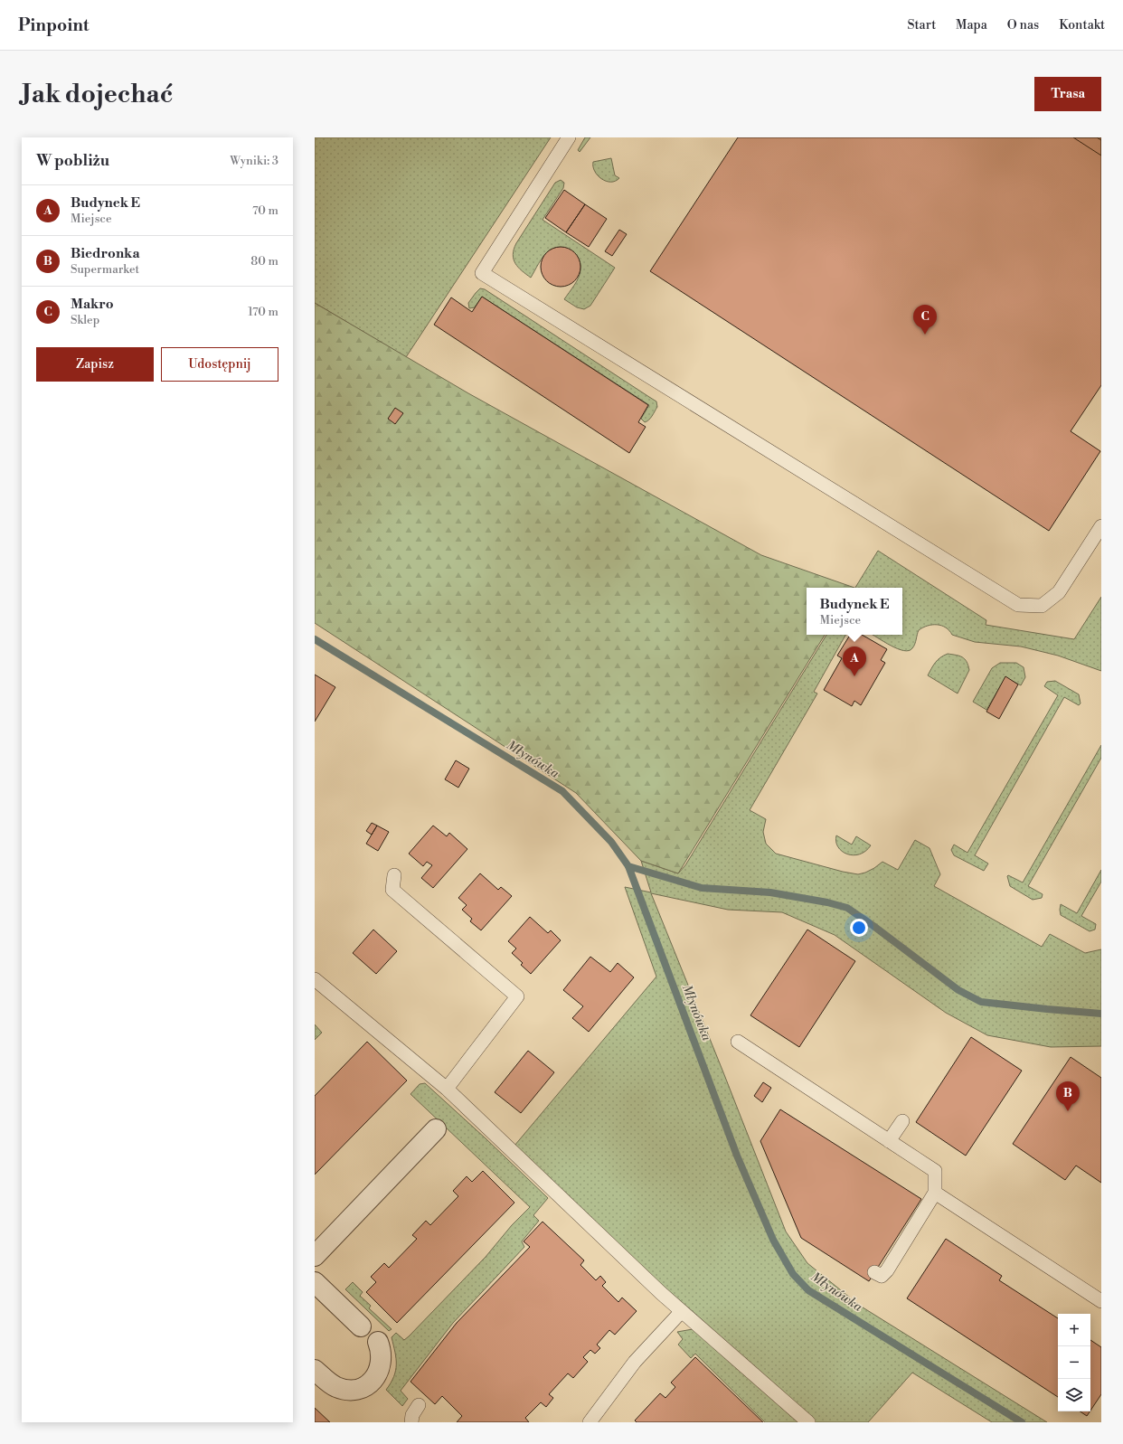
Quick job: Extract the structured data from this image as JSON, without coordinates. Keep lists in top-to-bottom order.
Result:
{
  "water": ["Młynówka"],
  "page": {
    "header": "Pinpoint",
    "nav": [
      "Start",
      "Mapa",
      "O nas",
      "Kontakt"
    ],
    "buttons": [
      "Trasa",
      ["Zapisz", "Udostępnij"]
    ],
    "title": "Jak dojechać",
    "heading": ["W pobliżu", "Wyniki: 3"],
    "list": [
      {
        "mark": "A",
        "name": "Budynek E",
        "note": "Miejsce",
        "value": "70 m"
      },
      {
        "mark": "B",
        "name": "Biedronka",
        "note": "Supermarket",
        "value": "80 m"
      },
      {
        "mark": "C",
        "name": "Makro",
        "note": "Sklep",
        "value": "170 m"
      }
    ],
    "pins": ["C", "A", "B"],
    "popup": ["Budynek E", "Miejsce"],
    "map_buttons": ["+", "−"]
  }
}
